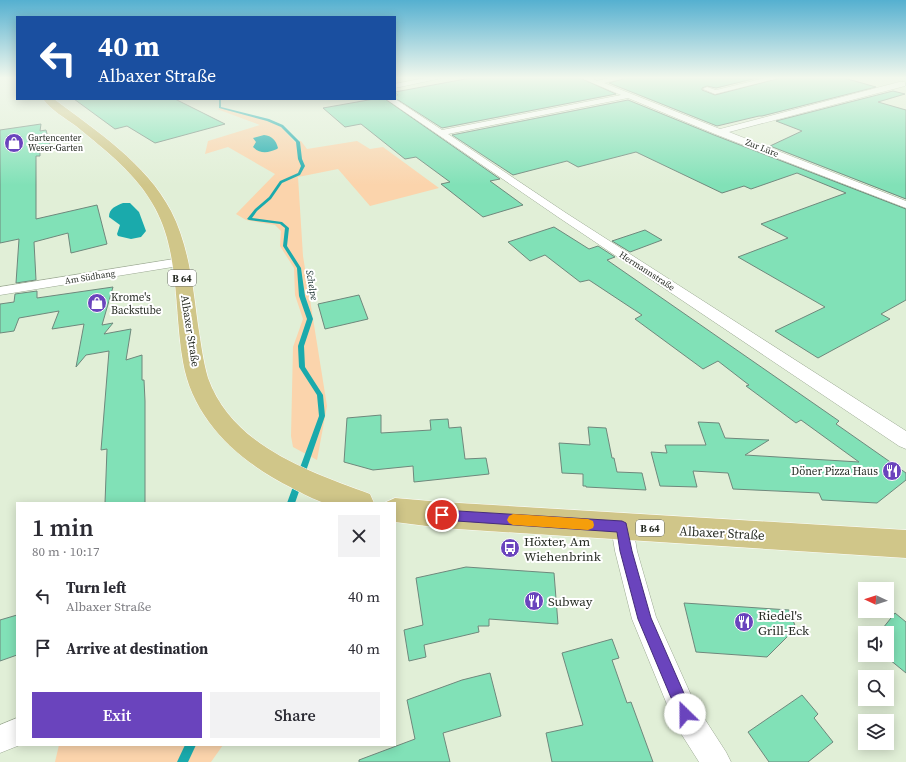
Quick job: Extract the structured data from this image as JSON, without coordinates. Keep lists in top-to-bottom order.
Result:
{
  "streets": {
    "main road": ["B 64", "Albaxer Straße"],
    "street": ["Zur Lüre", "Hermannstraße", "Am Südhang"]
  },
  "crossings": [
    ["Am Südhang", "Albaxer Straße"]
  ],
  "water": ["Schelpe"],
  "places": {
    "shop": ["Gartencenter Weser-Garten", "Krome's Backstube"],
    "restaurant": ["Döner Pizza Haus", "Subway", "Riedel's Grill-Eck"],
    "bus stop": ["Höxter, Am Wiehenbrink"]
  },
  "north": "left",
  "page": {
    "turn": ["40 m", "Albaxer Straße"],
    "heading": ["1 min", "80 m · 10:17"],
    "list": [
      {
        "name": "Turn left",
        "note": "Albaxer Straße",
        "value": "40 m"
      },
      {
        "name": "Arrive at destination",
        "value": "40 m"
      }
    ],
    "buttons": ["Exit", "Share"]
  }
}
